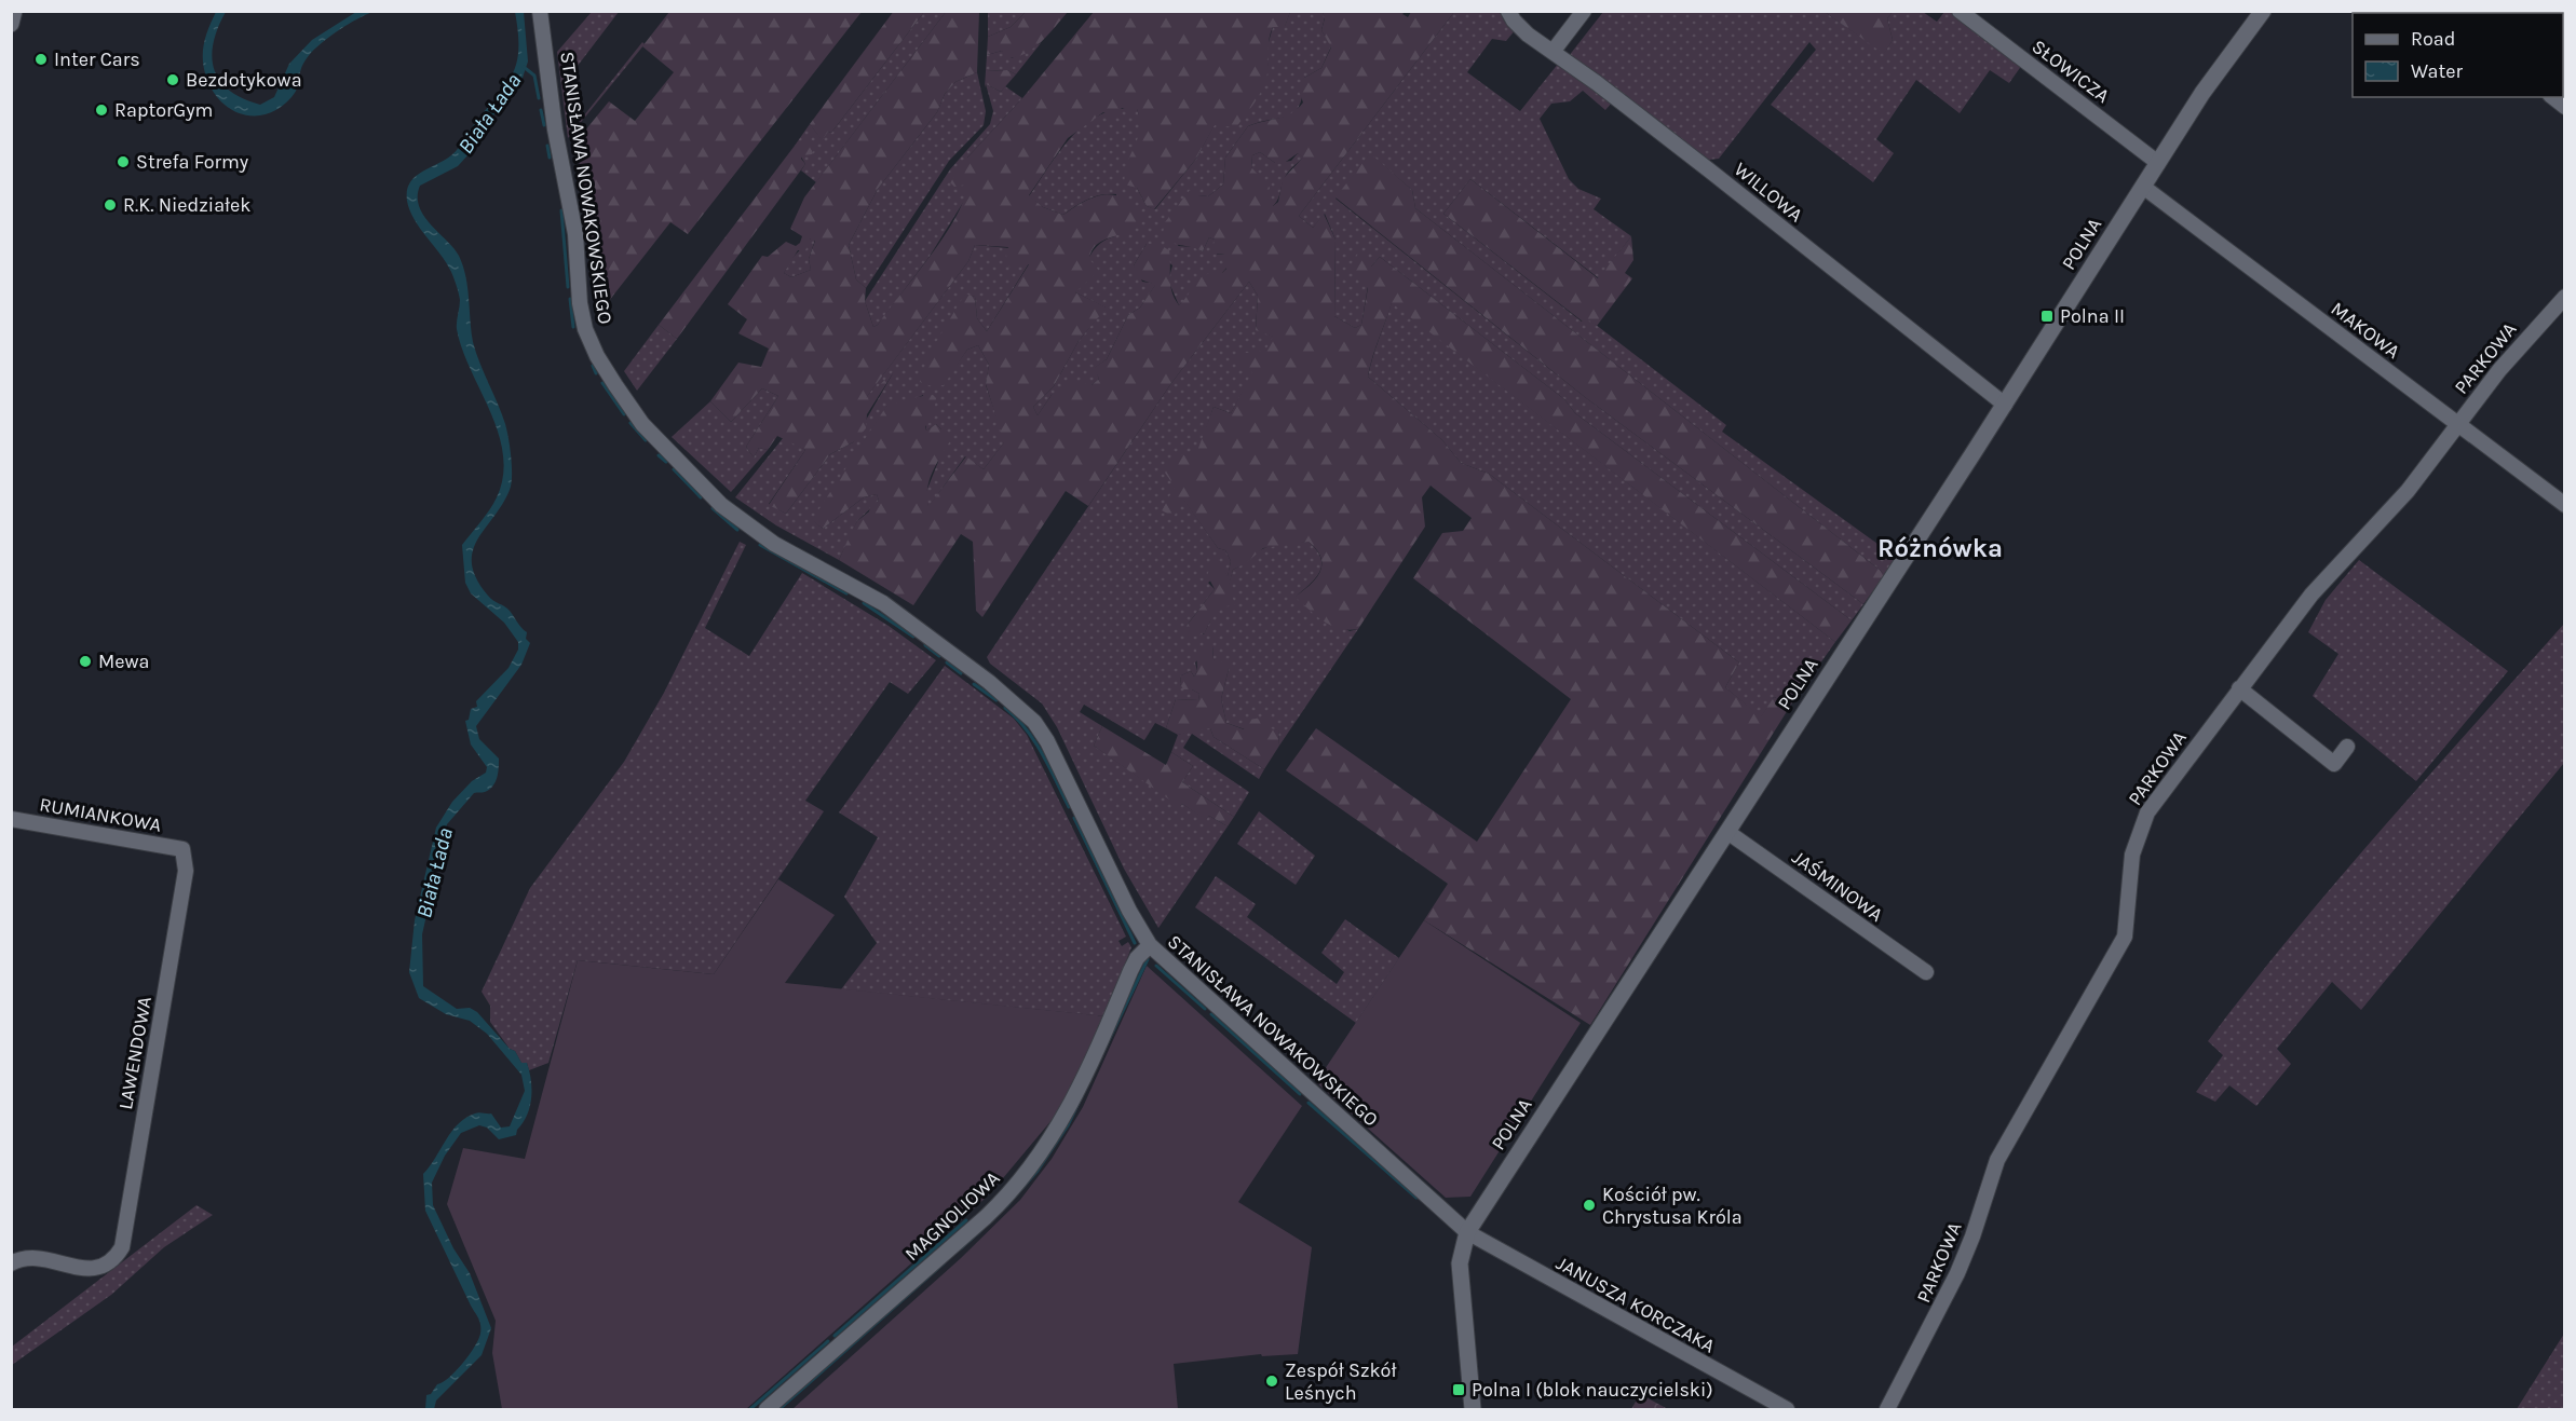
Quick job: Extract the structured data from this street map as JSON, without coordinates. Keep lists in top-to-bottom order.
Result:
{
  "streets": {
    "street": [
      "SŁOWICZA",
      "STANISŁAWA NOWAKOWSKIEGO",
      "WILLOWA",
      "POLNA",
      "MAKOWA",
      "PARKOWA",
      "RUMIANKOWA",
      "JAŚMINOWA",
      "LAWENDOWA",
      "MAGNOLIOWA",
      "JANUSZA KORCZAKA"
    ]
  },
  "crossings": [
    ["SŁOWICZA", "POLNA"],
    ["STANISŁAWA NOWAKOWSKIEGO", "POLNA"],
    ["STANISŁAWA NOWAKOWSKIEGO", "MAGNOLIOWA"],
    ["STANISŁAWA NOWAKOWSKIEGO", "JANUSZA KORCZAKA"],
    ["WILLOWA", "POLNA"],
    ["POLNA", "MAKOWA"],
    ["POLNA", "JAŚMINOWA"],
    ["POLNA", "JANUSZA KORCZAKA"],
    ["MAKOWA", "PARKOWA"],
    ["RUMIANKOWA", "LAWENDOWA"]
  ],
  "districts": ["Różnówka"],
  "water": ["Biała Łada"],
  "places": {
    "other": [
      "Inter Cars",
      "Bezdotykowa",
      "RaptorGym",
      "Strefa Formy",
      "R.K. Niedziałek",
      "Mewa",
      "Kościół pw. Chrystusa Króla",
      "Zespół Szkół Leśnych"
    ],
    "transit": ["Polna II", "Polna I (blok nauczycielski)"]
  },
  "legend": ["Road", "Water"]
}
